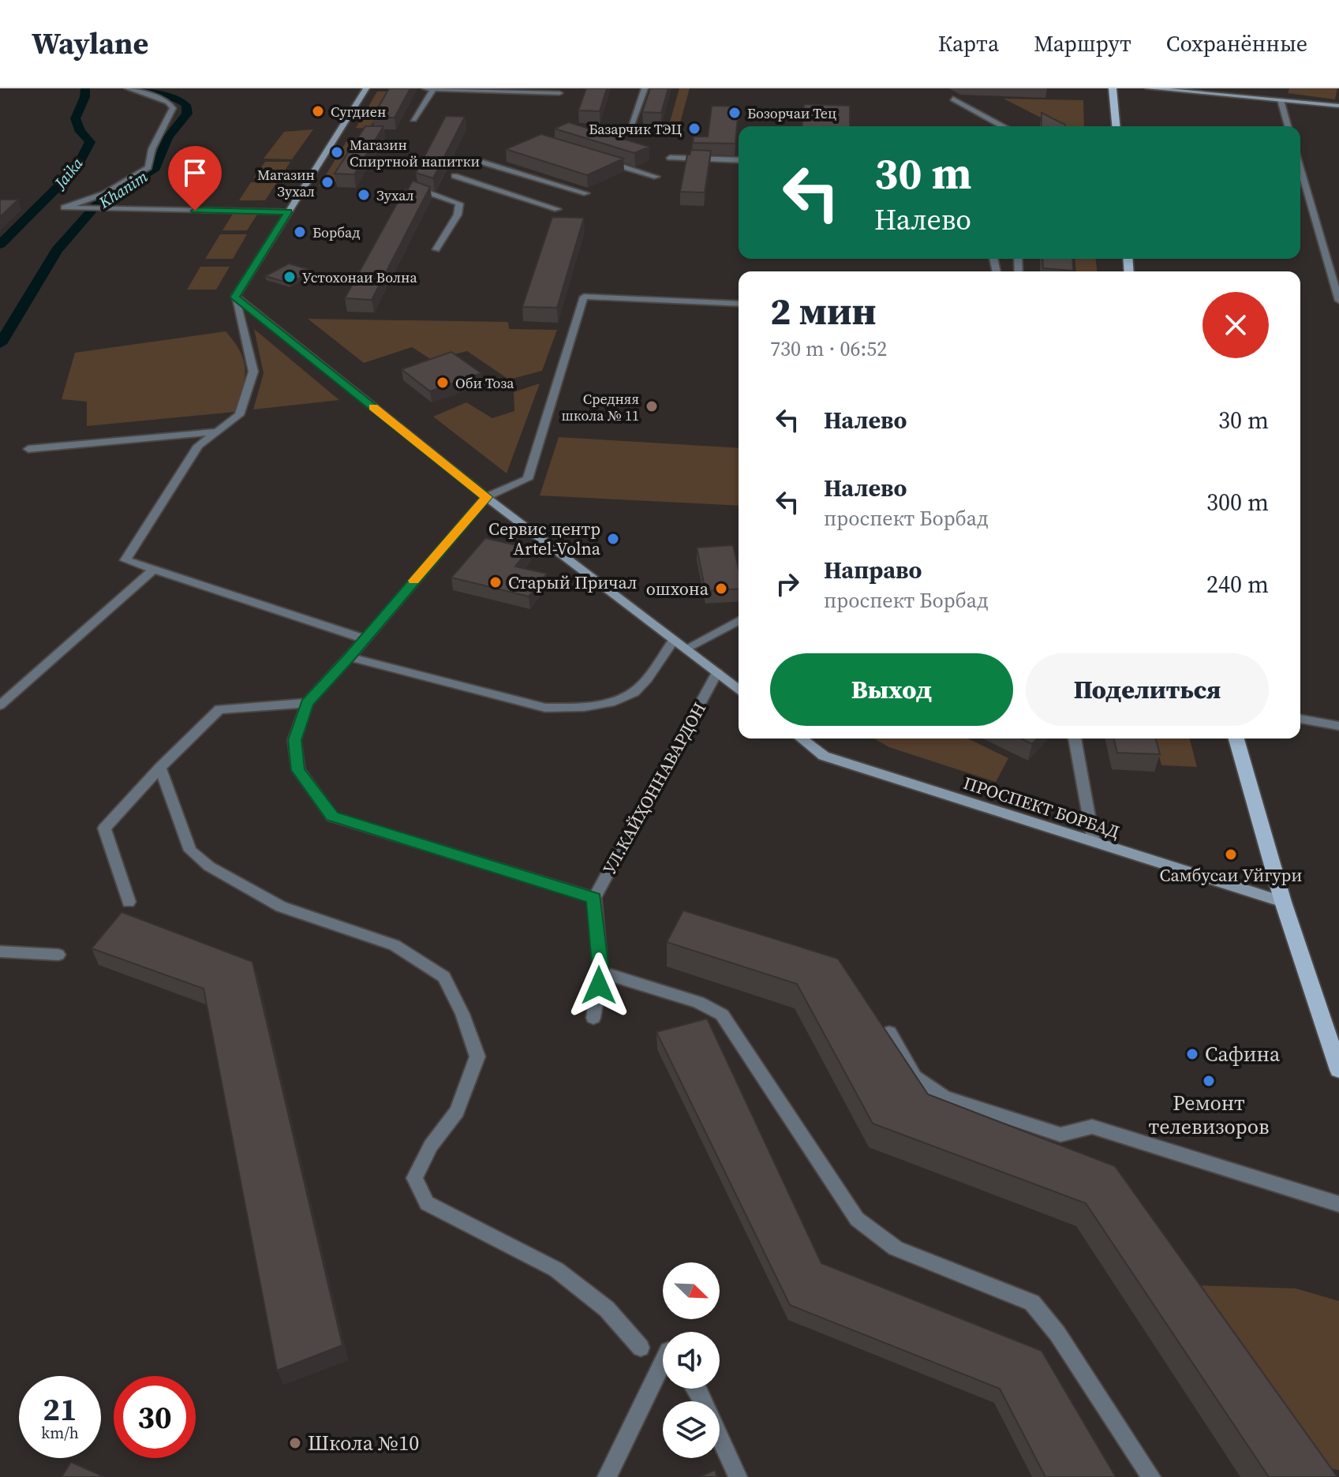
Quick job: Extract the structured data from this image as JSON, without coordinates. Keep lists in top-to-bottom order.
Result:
{
  "streets": {
    "street": ["УЛ.КАЙҲОННАВАРДОН", "ПРОСПЕКТ БОРБАД"]
  },
  "water": ["Jaika", "Khanim"],
  "places": [
    "Сугдиен",
    "Бозорчаи Тец",
    "Базарчик ТЭЦ",
    "Магазин Спиртной напитки",
    "Магазин Зухал",
    "Зухал",
    "Борбад",
    "Устохонаи Волна",
    "Оби Тоза",
    "Средняя школа № 11",
    "Сервис центр Artel-Volna",
    "Старый Причал",
    "ошхона",
    "Самбусаи Уйгури",
    "Сафина",
    "Ремонт телевизоров",
    "Школа №10"
  ],
  "north": "bottom right",
  "page": {
    "header": "Waylane",
    "nav": ["Карта", "Маршрут", "Сохранённые"],
    "turn": ["30 m", "Налево"],
    "heading": ["2 мин", "730 m · 06:52"],
    "list": [
      {
        "name": "Налево",
        "value": "30 m"
      },
      {
        "name": "Налево",
        "note": "проспект Борбад",
        "value": "300 m"
      },
      {
        "name": "Направо",
        "note": "проспект Борбад",
        "value": "240 m"
      }
    ],
    "buttons": ["Выход", "Поделиться"],
    "speed": "21 km/h",
    "limit": "30"
  }
}
